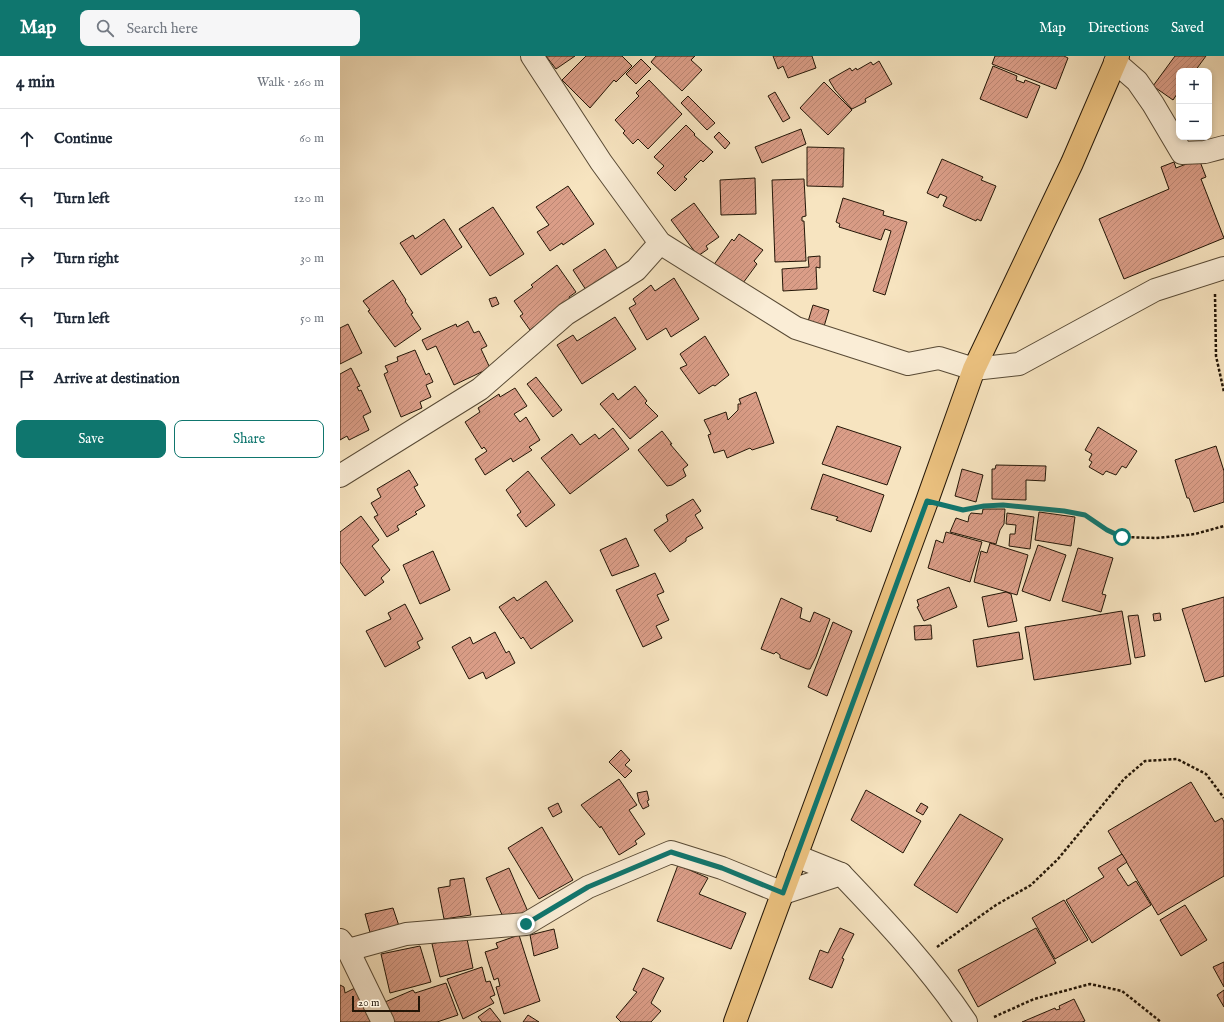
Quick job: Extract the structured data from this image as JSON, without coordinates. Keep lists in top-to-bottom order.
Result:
{
  "scale_bar": "20 m",
  "page": {
    "header": "Map",
    "search": "Search here",
    "nav": ["Map", "Directions", "Saved"],
    "heading": ["4 min", "Walk · 260 m"],
    "map_buttons": ["+", "−"],
    "list": [
      ["Continue", "60 m"],
      ["Turn left", "120 m"],
      ["Turn right", "30 m"],
      ["Turn left", "50 m"],
      "Arrive at destination"
    ],
    "buttons": ["Save", "Share"],
    "scale": "20 m"
  }
}
